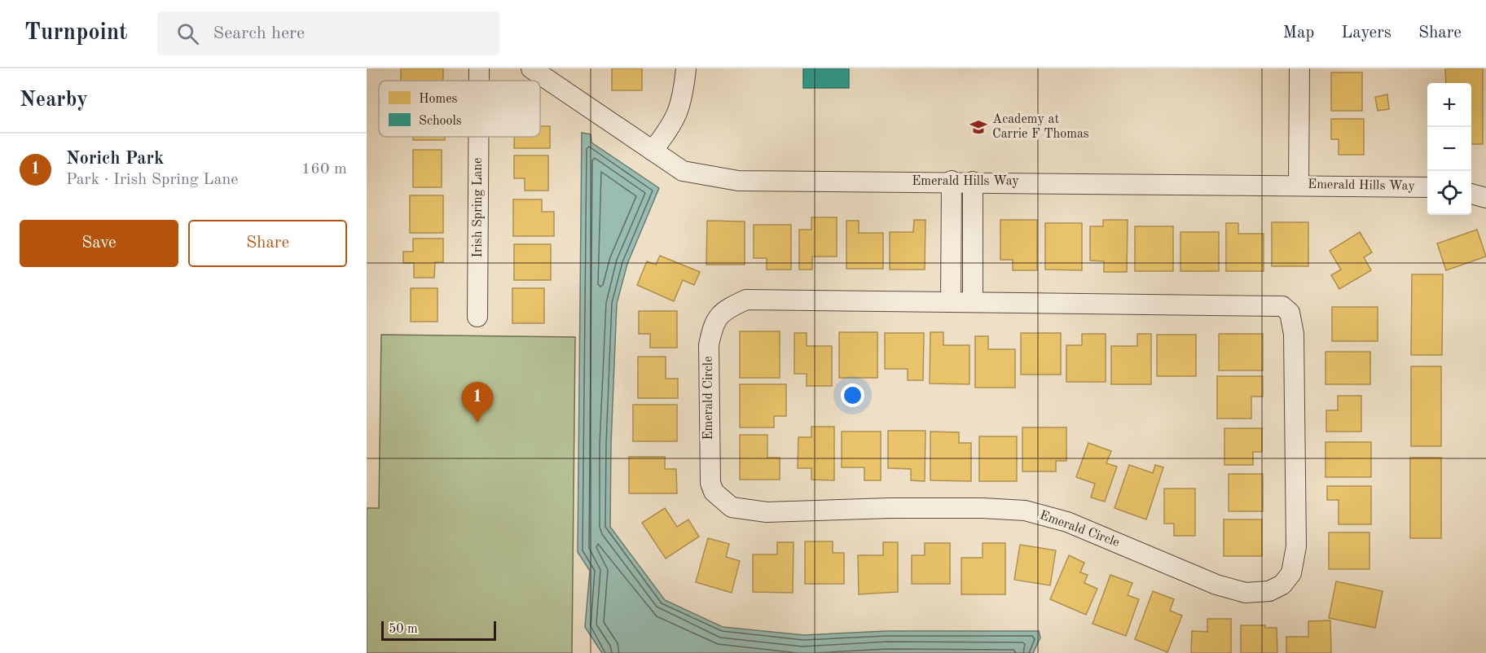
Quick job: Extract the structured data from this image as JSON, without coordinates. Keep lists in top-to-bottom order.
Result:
{
  "streets": {
    "street": ["Emerald Hills Way", "Irish Spring Lane", "Emerald Circle"]
  },
  "places": {
    "school or university": ["Academy at Carrie F Thomas"]
  },
  "legend": ["Homes", "Schools"],
  "scale_bar": "50 m",
  "page": {
    "header": "Turnpoint",
    "search": "Search here",
    "nav": ["Map", "Layers", "Share"],
    "heading": "Nearby",
    "map_buttons": ["+", "−"],
    "list": [
      {
        "mark": "1",
        "name": "Norich Park",
        "note": "Park · Irish Spring Lane",
        "value": "160 m"
      }
    ],
    "buttons": ["Save", "Share"],
    "pins": "1",
    "scale": "50 m"
  }
}
